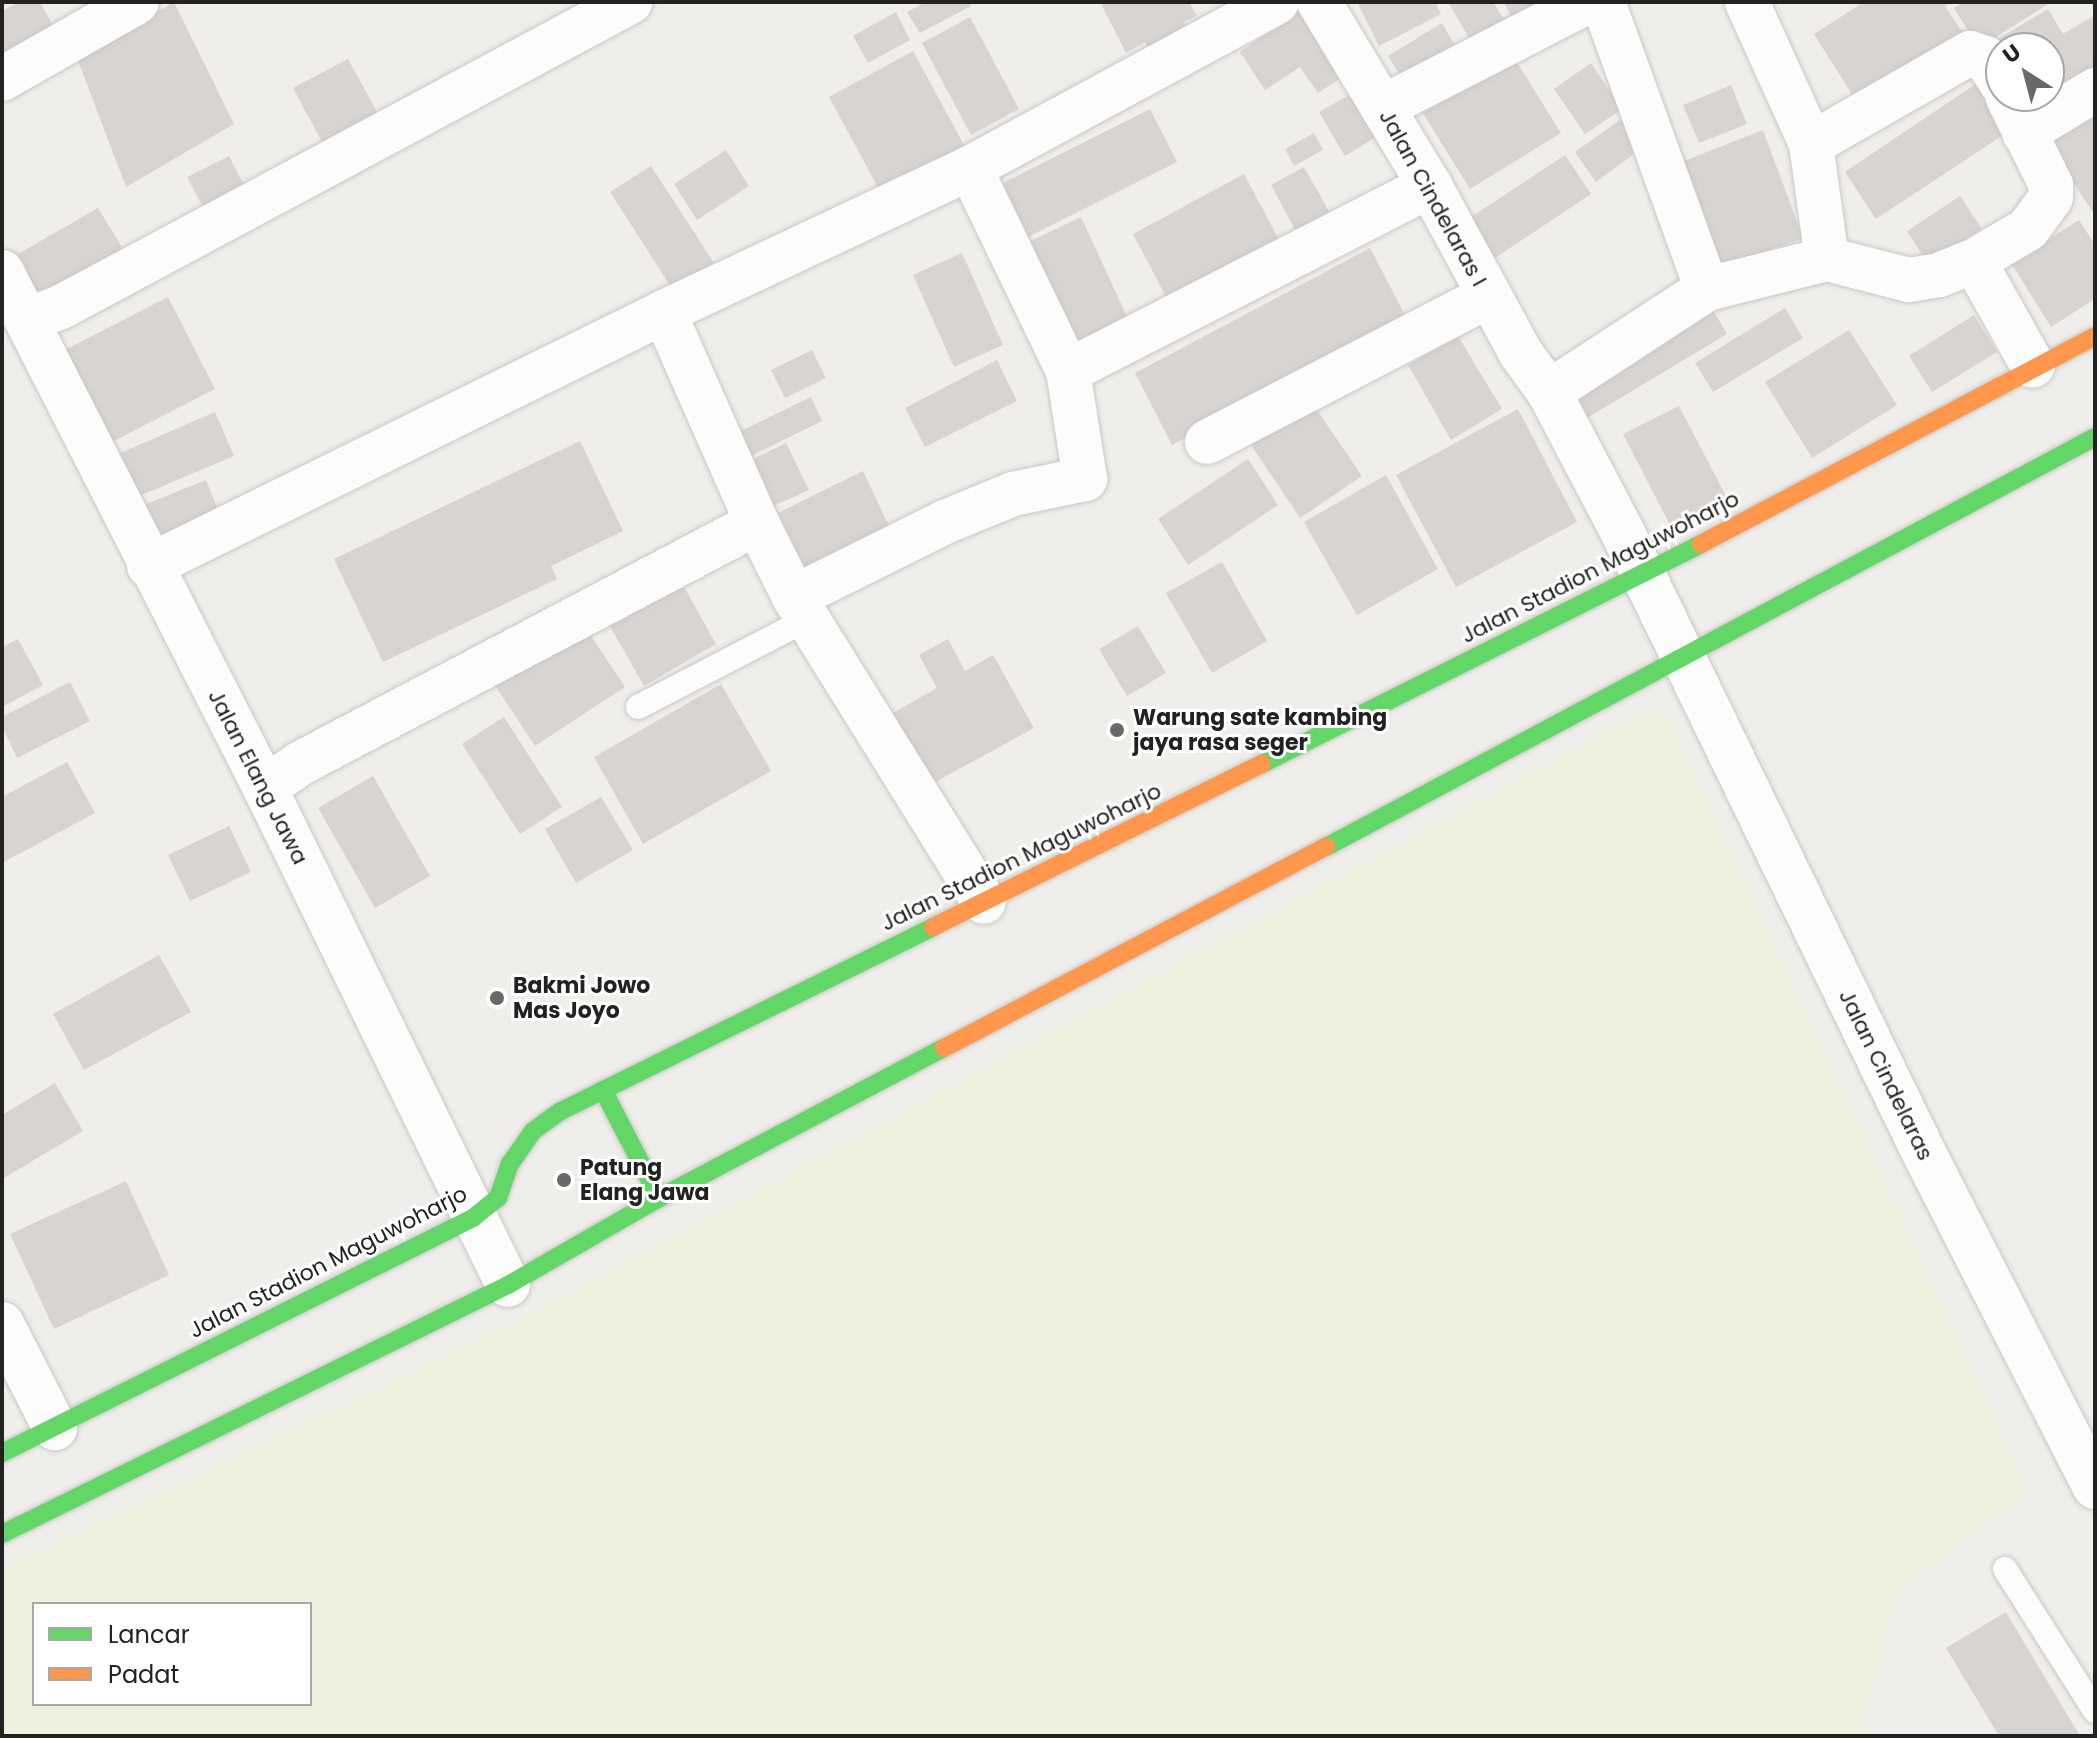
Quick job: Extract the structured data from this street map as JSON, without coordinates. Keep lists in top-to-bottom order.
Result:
{
  "streets": {
    "main road": ["Jalan Stadion Maguwoharjo"],
    "street": ["Jalan Cindelaras I", "Jalan Elang Jawa", "Jalan Cindelaras"]
  },
  "crossings": [
    ["Jalan Cindelaras I", "Jalan Stadion Maguwoharjo"],
    ["Jalan Cindelaras I", "Jalan Cindelaras"],
    ["Jalan Stadion Maguwoharjo", "Jalan Elang Jawa"],
    ["Jalan Stadion Maguwoharjo", "Jalan Cindelaras"]
  ],
  "places": ["Warung sate kambing jaya rasa seger", "Bakmi Jowo Mas Joyo", "Patung Elang Jawa"],
  "legend": ["Lancar", "Padat"],
  "north": "top left"
}
